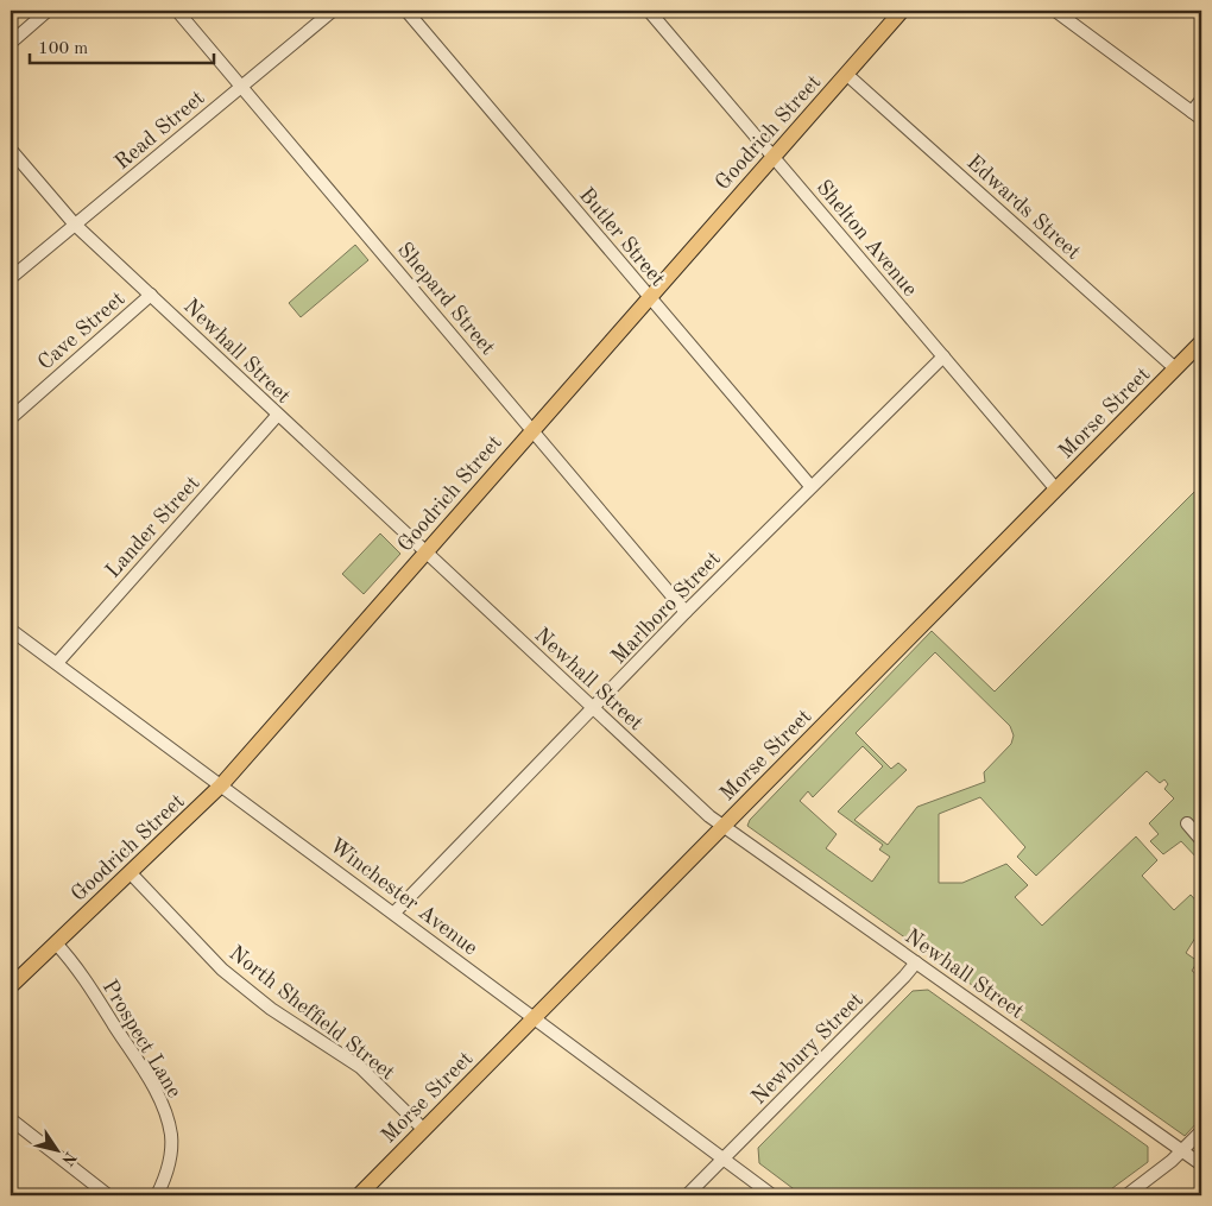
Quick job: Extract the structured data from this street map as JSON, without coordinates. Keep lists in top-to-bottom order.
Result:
{
  "streets": {
    "main road": ["Goodrich Street", "Morse Street"],
    "street": [
      "Read Street",
      "Edwards Street",
      "Butler Street",
      "Shelton Avenue",
      "Shepard Street",
      "Cave Street",
      "Newhall Street",
      "Lander Street",
      "Marlboro Street",
      "Winchester Avenue",
      "North Sheffield Street",
      "Prospect Lane",
      "Newbury Street"
    ]
  },
  "crossings": [
    ["Read Street", "Shepard Street"],
    ["Read Street", "Newhall Street"],
    ["Goodrich Street", "Edwards Street"],
    ["Goodrich Street", "Butler Street"],
    ["Goodrich Street", "Shelton Avenue"],
    ["Goodrich Street", "Shepard Street"],
    ["Goodrich Street", "Newhall Street"],
    ["Goodrich Street", "Winchester Avenue"],
    ["Goodrich Street", "North Sheffield Street"],
    ["Goodrich Street", "Prospect Lane"],
    ["Edwards Street", "Morse Street"],
    ["Butler Street", "Marlboro Street"],
    ["Shelton Avenue", "Morse Street"],
    ["Shelton Avenue", "Marlboro Street"],
    ["Shepard Street", "Marlboro Street"],
    ["Cave Street", "Newhall Street"],
    ["Newhall Street", "Morse Street"],
    ["Newhall Street", "Lander Street"],
    ["Newhall Street", "Marlboro Street"],
    ["Newhall Street", "Newbury Street"],
    ["Morse Street", "Winchester Avenue"],
    ["Morse Street", "North Sheffield Street"],
    ["Lander Street", "Winchester Avenue"],
    ["Marlboro Street", "Winchester Avenue"],
    ["Winchester Avenue", "Newbury Street"]
  ],
  "scale_bar": "100 m",
  "north": "bottom right"
}
